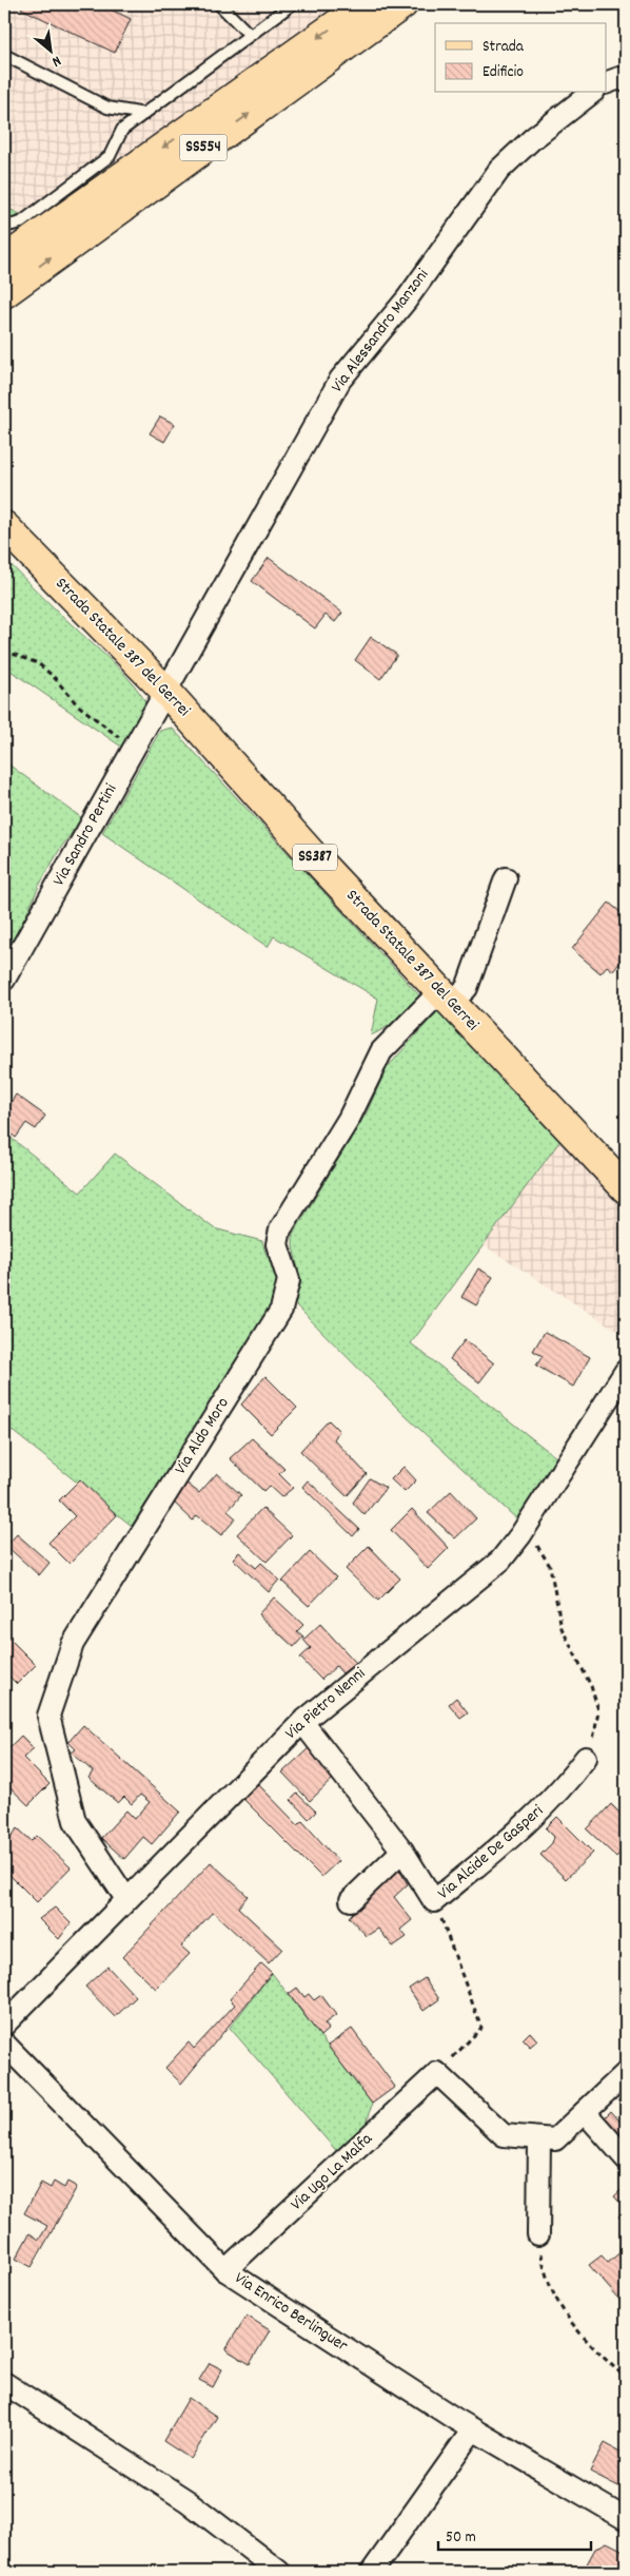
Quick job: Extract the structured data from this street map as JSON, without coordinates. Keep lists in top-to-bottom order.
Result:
{
  "streets": {
    "main road": ["SS554", "Strada Statale 387 del Gerrei", "SS387"],
    "street": [
      "Via Alessandro Manzoni",
      "Via Sandro Pertini",
      "Via Aldo Moro",
      "Via Pietro Nenni",
      "Via Alcide De Gasperi",
      "Via Ugo La Malfa",
      "Via Enrico Berlinguer"
    ]
  },
  "crossings": [
    ["Via Alessandro Manzoni", "Strada Statale 387 del Gerrei"],
    ["Via Alessandro Manzoni", "Via Sandro Pertini"],
    ["Strada Statale 387 del Gerrei", "Via Sandro Pertini"],
    ["Strada Statale 387 del Gerrei", "Via Aldo Moro"],
    ["Via Aldo Moro", "Via Pietro Nenni"],
    ["Via Pietro Nenni", "Via Alcide De Gasperi"],
    ["Via Ugo La Malfa", "Via Enrico Berlinguer"]
  ],
  "legend": ["Strada", "Edificio"],
  "scale_bar": "50 m",
  "north": "bottom right"
}
